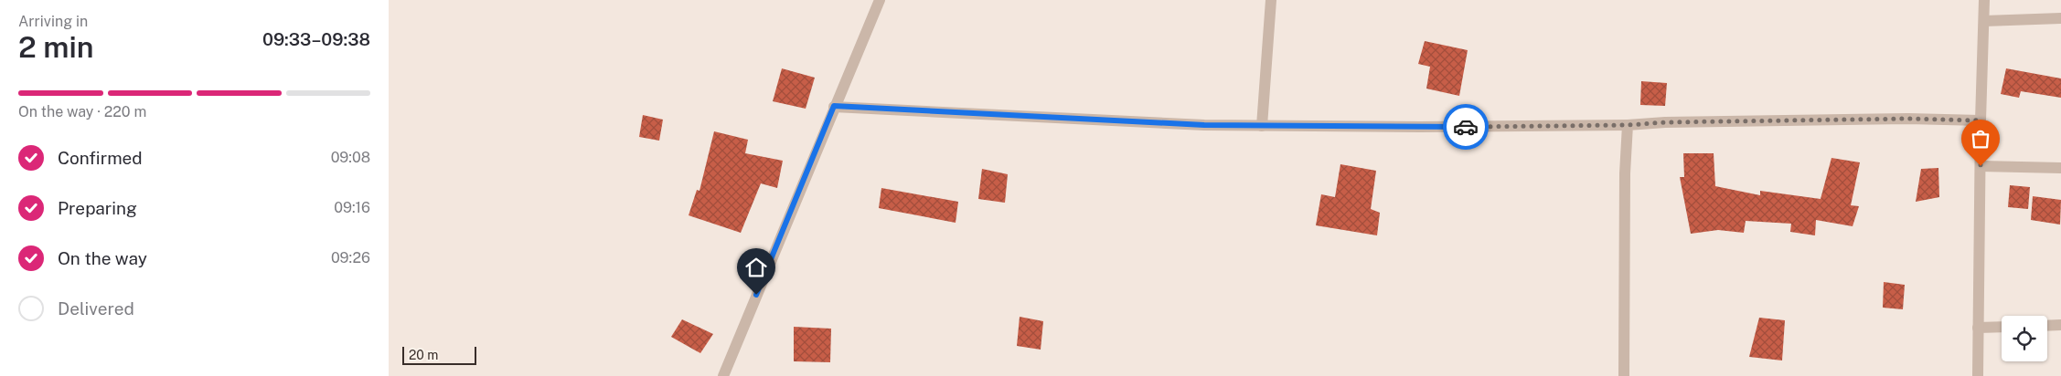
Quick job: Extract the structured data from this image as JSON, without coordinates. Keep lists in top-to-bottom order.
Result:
{
  "scale_bar": "20 m",
  "page": {
    "heading": ["2 min", "Arriving in", "09:33–09:38"],
    "bar": "On the way · 220 m",
    "list": [
      ["Confirmed", "09:08"],
      ["Preparing", "09:16"],
      ["On the way", "09:26"],
      "Delivered"
    ],
    "scale": "20 m"
  }
}
